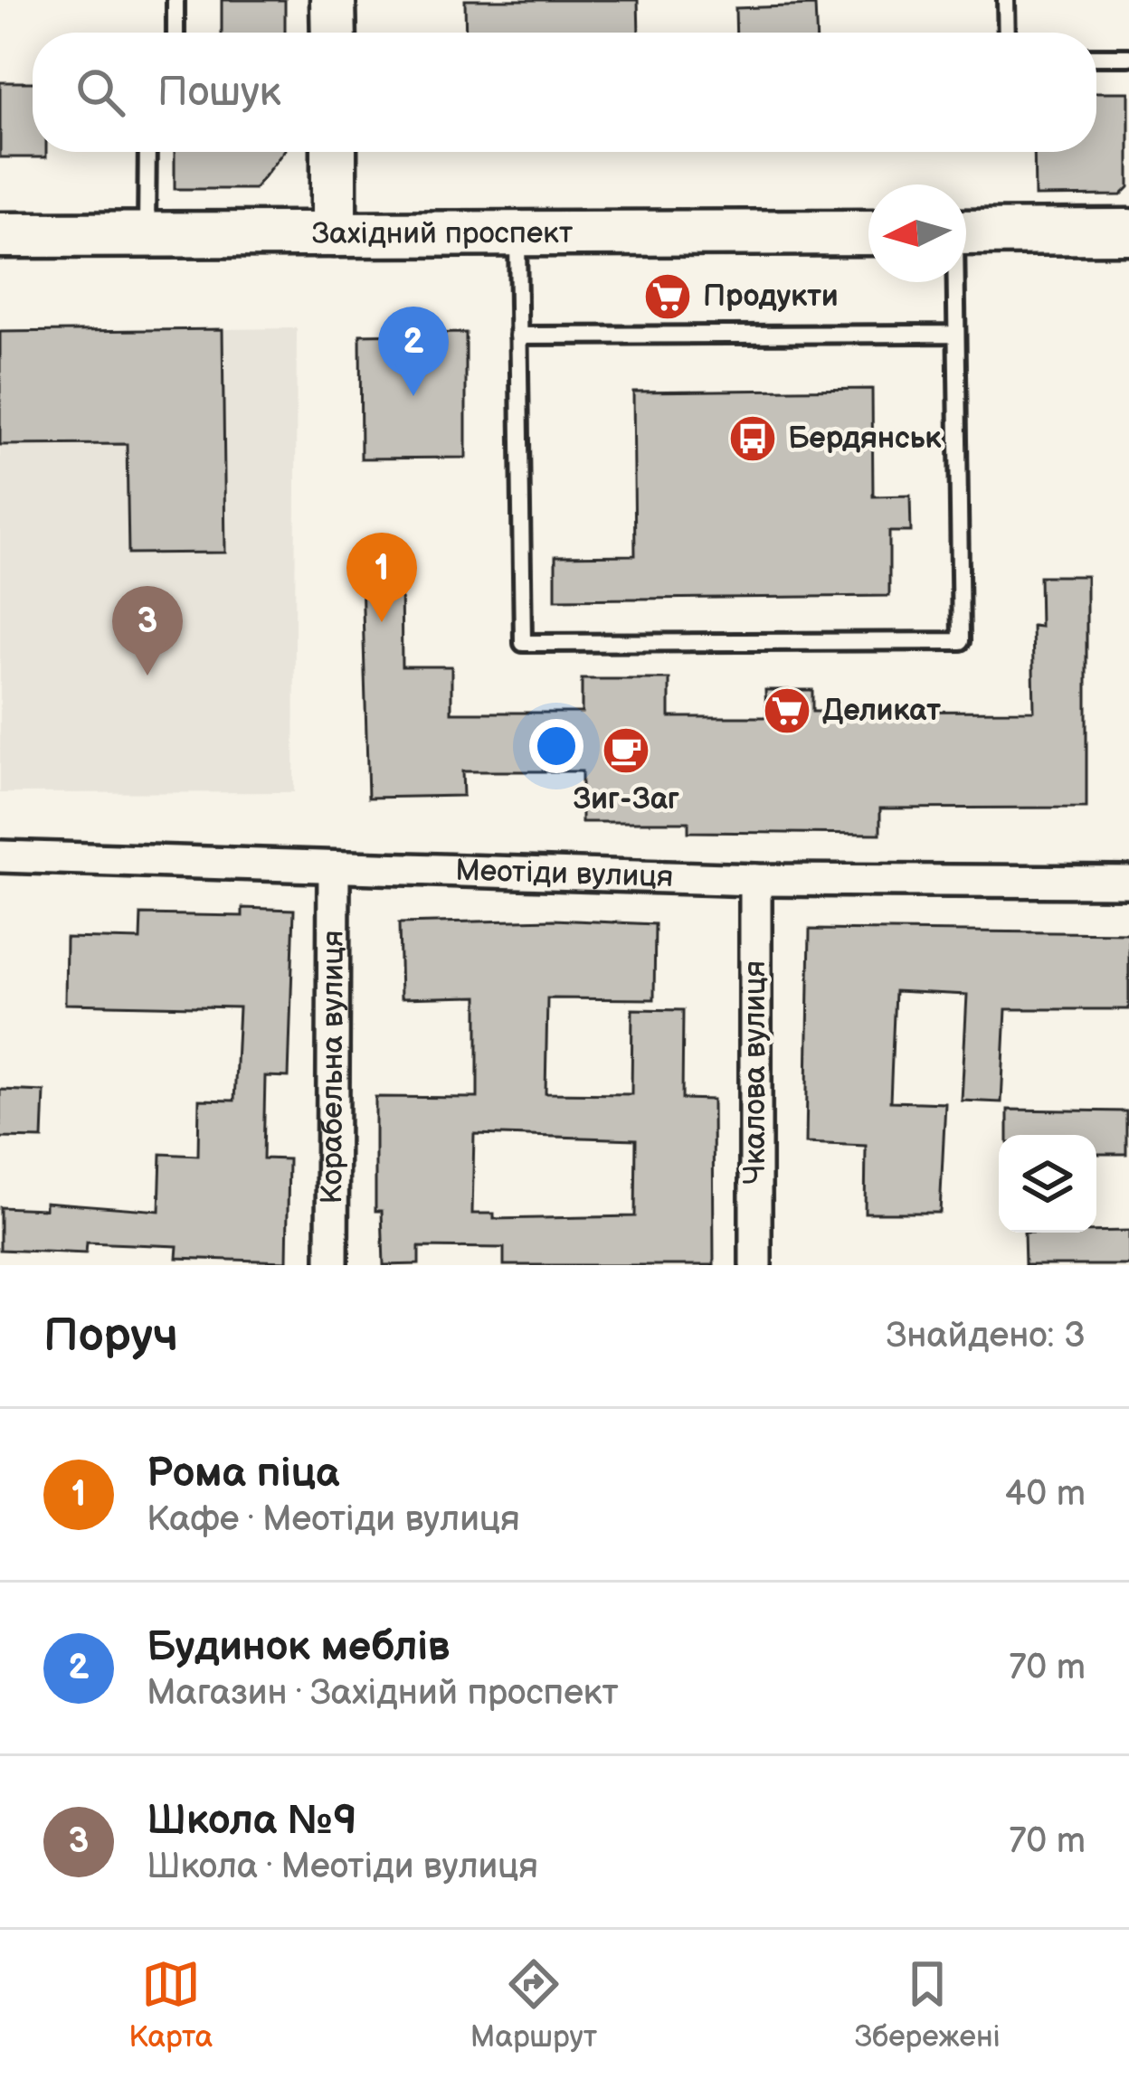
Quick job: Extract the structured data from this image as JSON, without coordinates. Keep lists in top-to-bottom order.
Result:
{
  "streets": {
    "main road": ["Західний проспект"],
    "street": ["Меотіди вулиця", "Корабельна вулиця", "Чкалова вулиця"]
  },
  "crossings": [
    ["Меотіди вулиця", "Корабельна вулиця"],
    ["Меотіди вулиця", "Чкалова вулиця"]
  ],
  "places": {
    "supermarket": ["Продукти", "Деликат"],
    "bus stop": ["Бердянськ"],
    "cafe": ["Зиг-Заг"]
  },
  "north": "left",
  "page": {
    "search": "Пошук",
    "pins": ["2", "1", "3"],
    "heading": ["Поруч", "Знайдено: 3"],
    "list": [
      {
        "mark": "1",
        "name": "Рома піца",
        "note": "Кафе · Меотіди вулиця",
        "value": "40 m"
      },
      {
        "mark": "2",
        "name": "Будинок меблів",
        "note": "Магазин · Західний проспект",
        "value": "70 m"
      },
      {
        "mark": "3",
        "name": "Школа №9",
        "note": "Школа · Меотіди вулиця",
        "value": "70 m"
      }
    ],
    "nav": ["Карта", "Маршрут", "Збережені"]
  }
}
